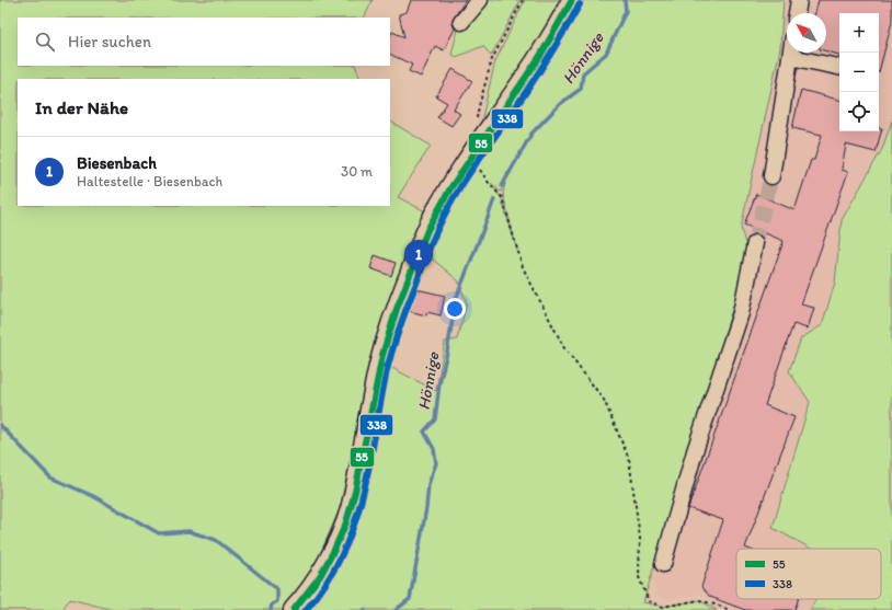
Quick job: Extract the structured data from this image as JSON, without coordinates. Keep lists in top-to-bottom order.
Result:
{
  "water": ["Hönnige"],
  "lines": ["transit line 55", "transit line 338"],
  "legend": ["55", "338"],
  "north": "top left",
  "page": {
    "map_buttons": ["+", "−"],
    "search": "Hier suchen",
    "heading": "In der Nähe",
    "list": [
      {
        "mark": "1",
        "name": "Biesenbach",
        "note": "Haltestelle · Biesenbach",
        "value": "30 m"
      }
    ],
    "pins": "1"
  }
}
